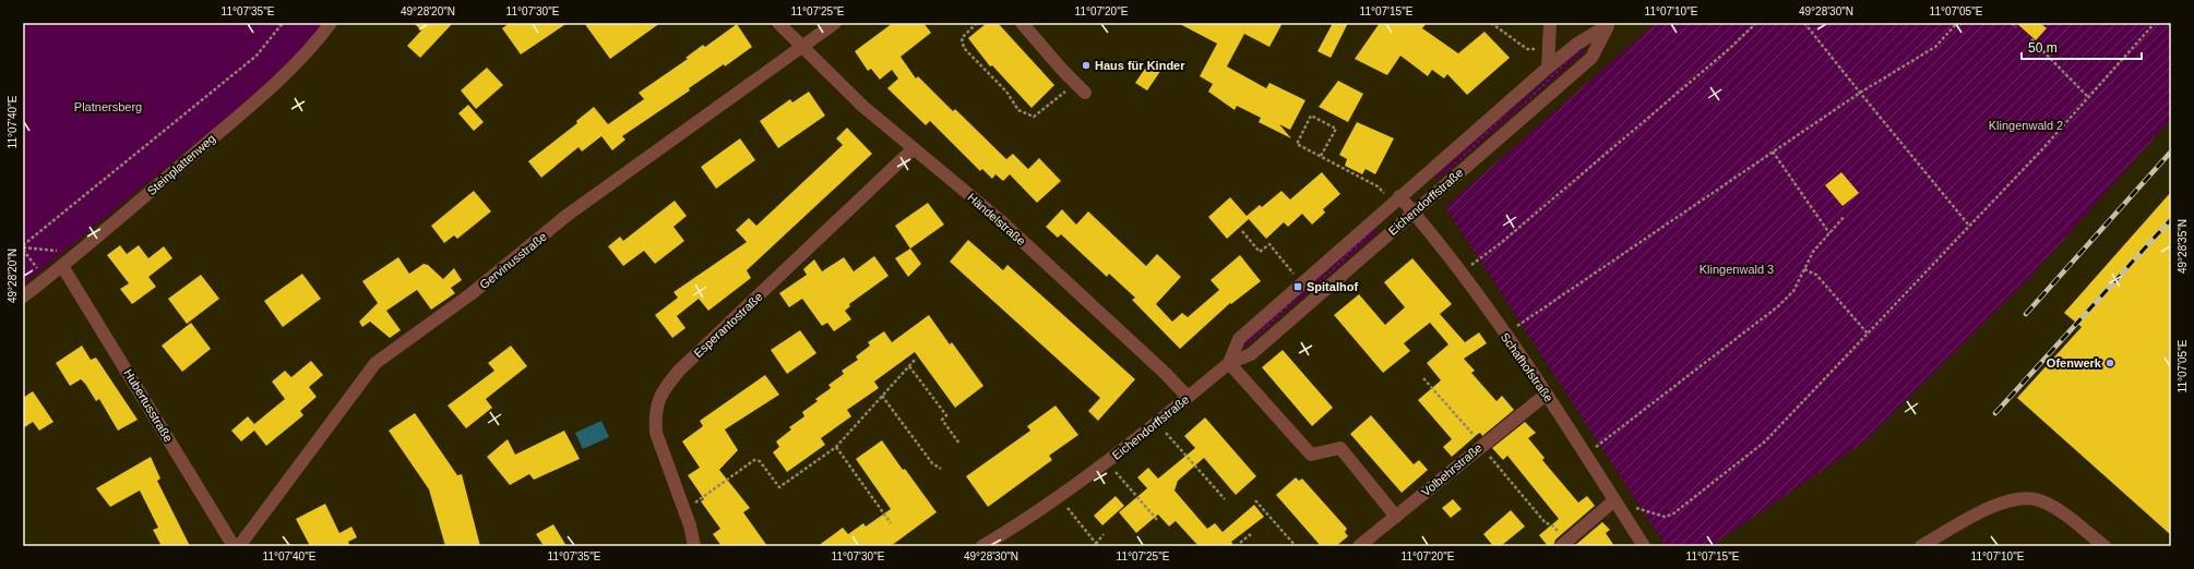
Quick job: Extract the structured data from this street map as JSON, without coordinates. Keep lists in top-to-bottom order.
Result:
{
  "streets": {
    "street": [
      "Steinplattenweg",
      "Eichendorffstraße",
      "Händelstraße",
      "Gervinusstraße",
      "Esperantostraße",
      "Schafhofstraße",
      "Hubertusstraße",
      "Volbehrstraße"
    ]
  },
  "crossings": [
    ["Steinplattenweg", "Hubertusstraße"],
    ["Eichendorffstraße", "Händelstraße"],
    ["Eichendorffstraße", "Schafhofstraße"],
    ["Händelstraße", "Gervinusstraße"],
    ["Händelstraße", "Esperantostraße"],
    ["Schafhofstraße", "Volbehrstraße"]
  ],
  "parks": ["Platnersberg", "Klingenwald 2", "Klingenwald 3"],
  "places": {
    "other": ["Haus für Kinder", "Ofenwerk"],
    "transit": ["Spitalhof"]
  },
  "scale_bar": "50 m",
  "coordinates": [
    "11°07'35\"E",
    "49°28'20\"N",
    "11°07'30\"E",
    "11°07'25\"E",
    "11°07'20\"E",
    "11°07'15\"E",
    "11°07'10\"E",
    "49°28'30\"N",
    "11°07'05\"E",
    "11°07'40\"E",
    "49°28'35\"N"
  ]
}
